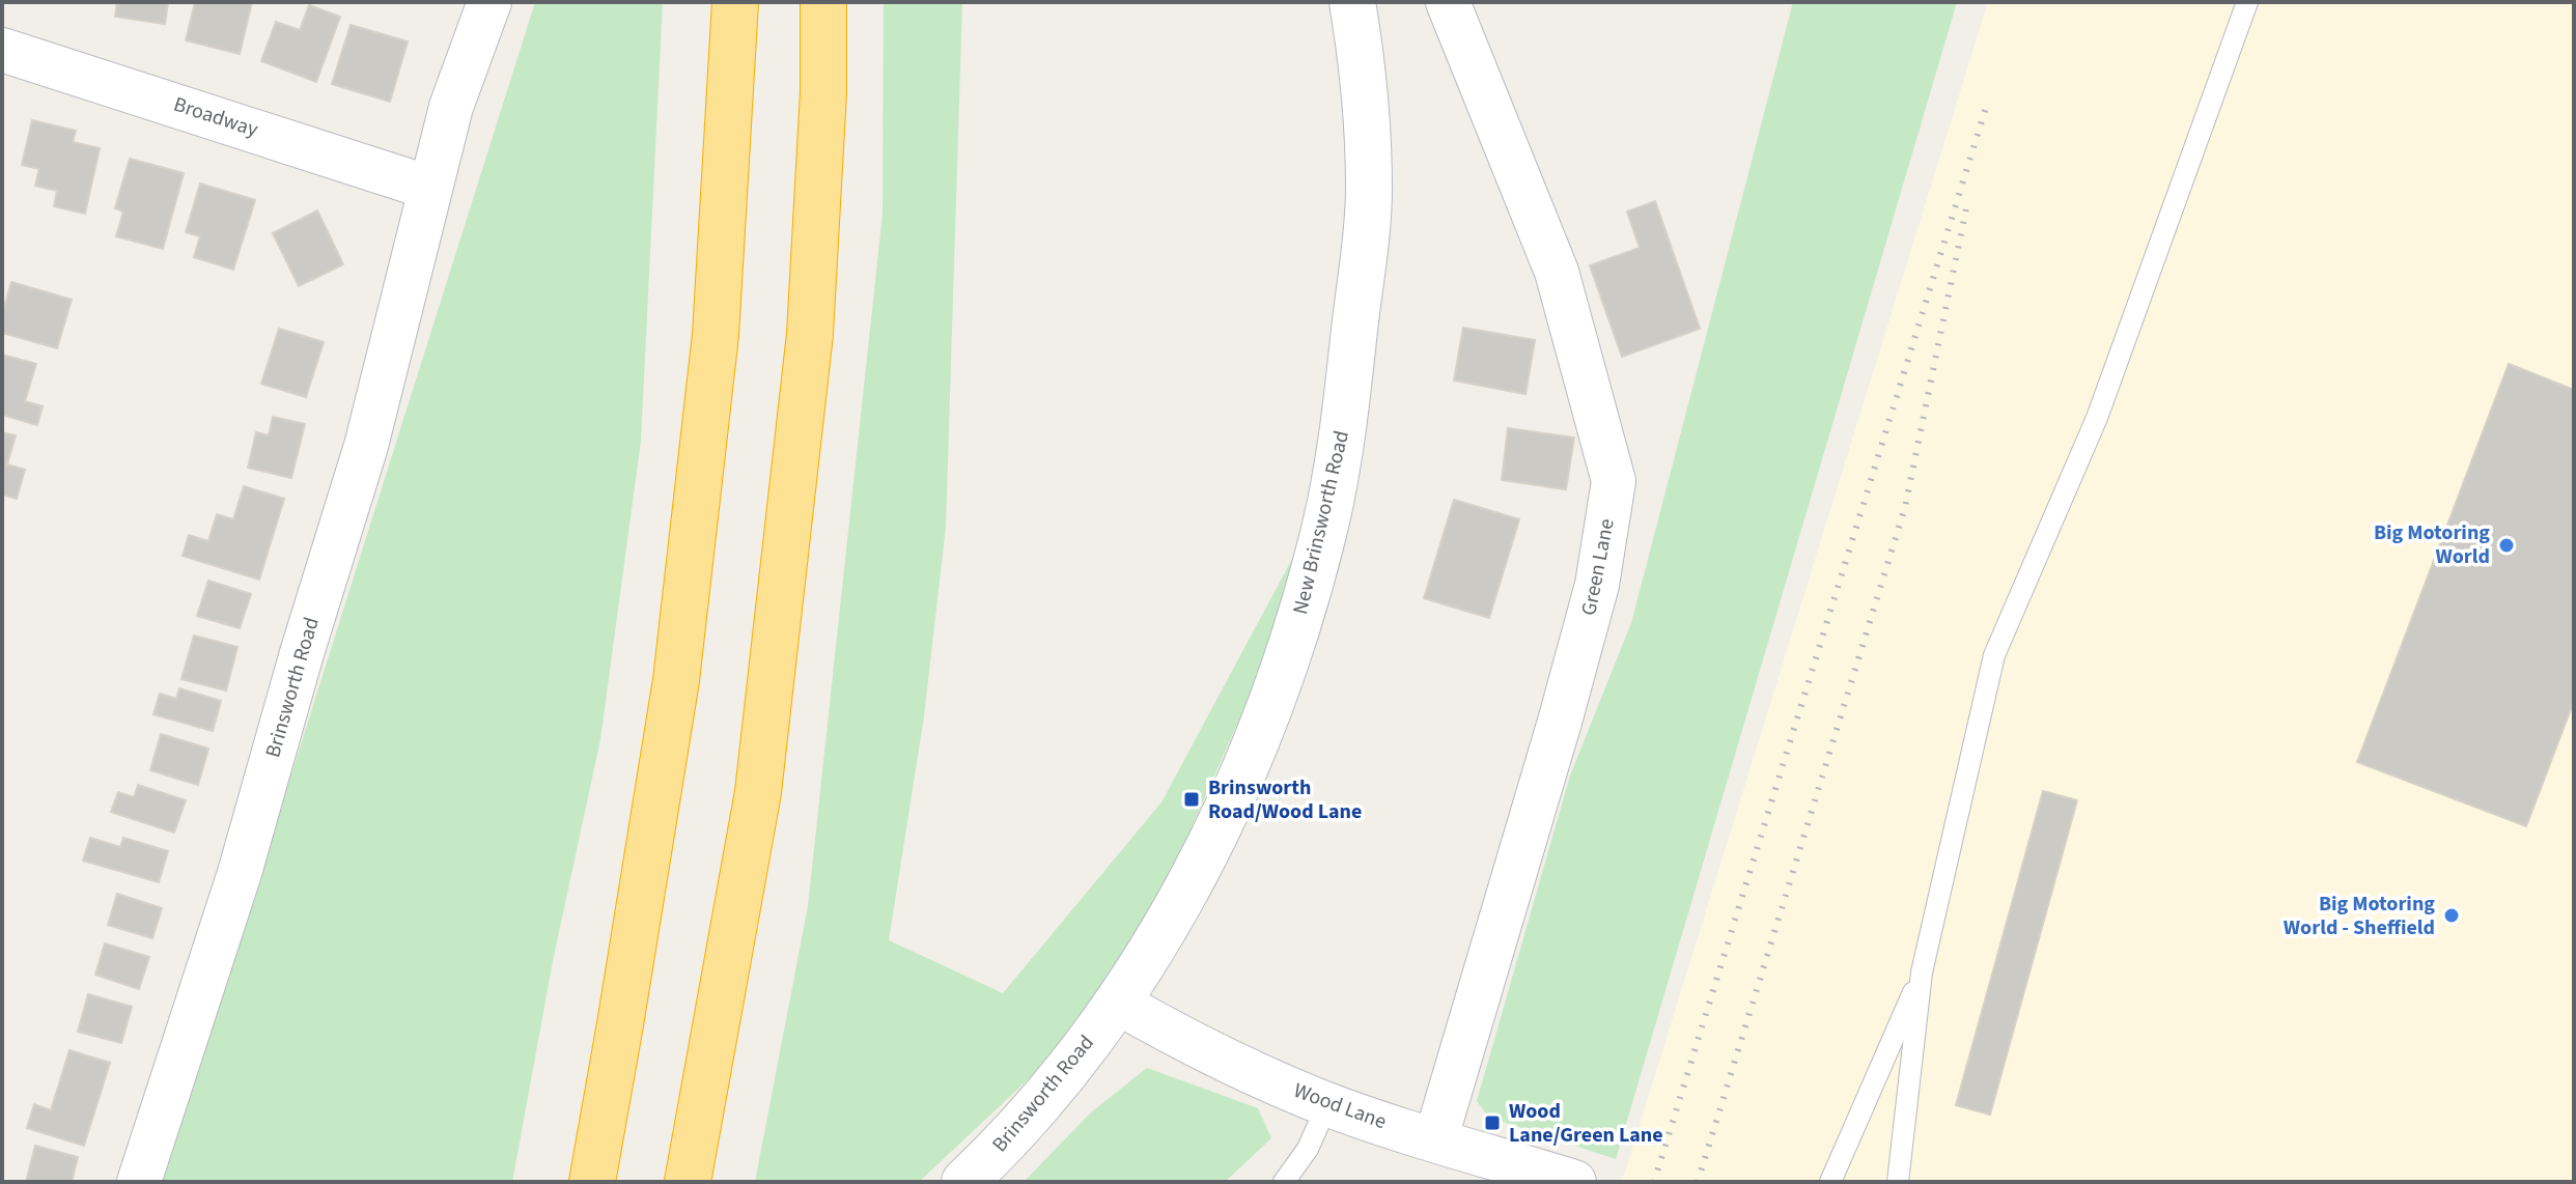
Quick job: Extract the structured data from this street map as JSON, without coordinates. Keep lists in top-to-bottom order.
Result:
{
  "streets": {
    "main road": ["New Brinsworth Road", "Brinsworth Road"],
    "street": ["Broadway", "Green Lane", "Wood Lane"]
  },
  "crossings": [
    ["Broadway", "Brinsworth Road"],
    ["New Brinsworth Road", "Brinsworth Road"],
    ["New Brinsworth Road", "Wood Lane"],
    ["Green Lane", "Wood Lane"],
    ["Brinsworth Road", "Wood Lane"]
  ],
  "places": {
    "other": ["Big Motoring World", "Big Motoring World - Sheffield"],
    "transit": ["Brinsworth Road/Wood Lane", "Wood Lane/Green Lane"]
  }
}
